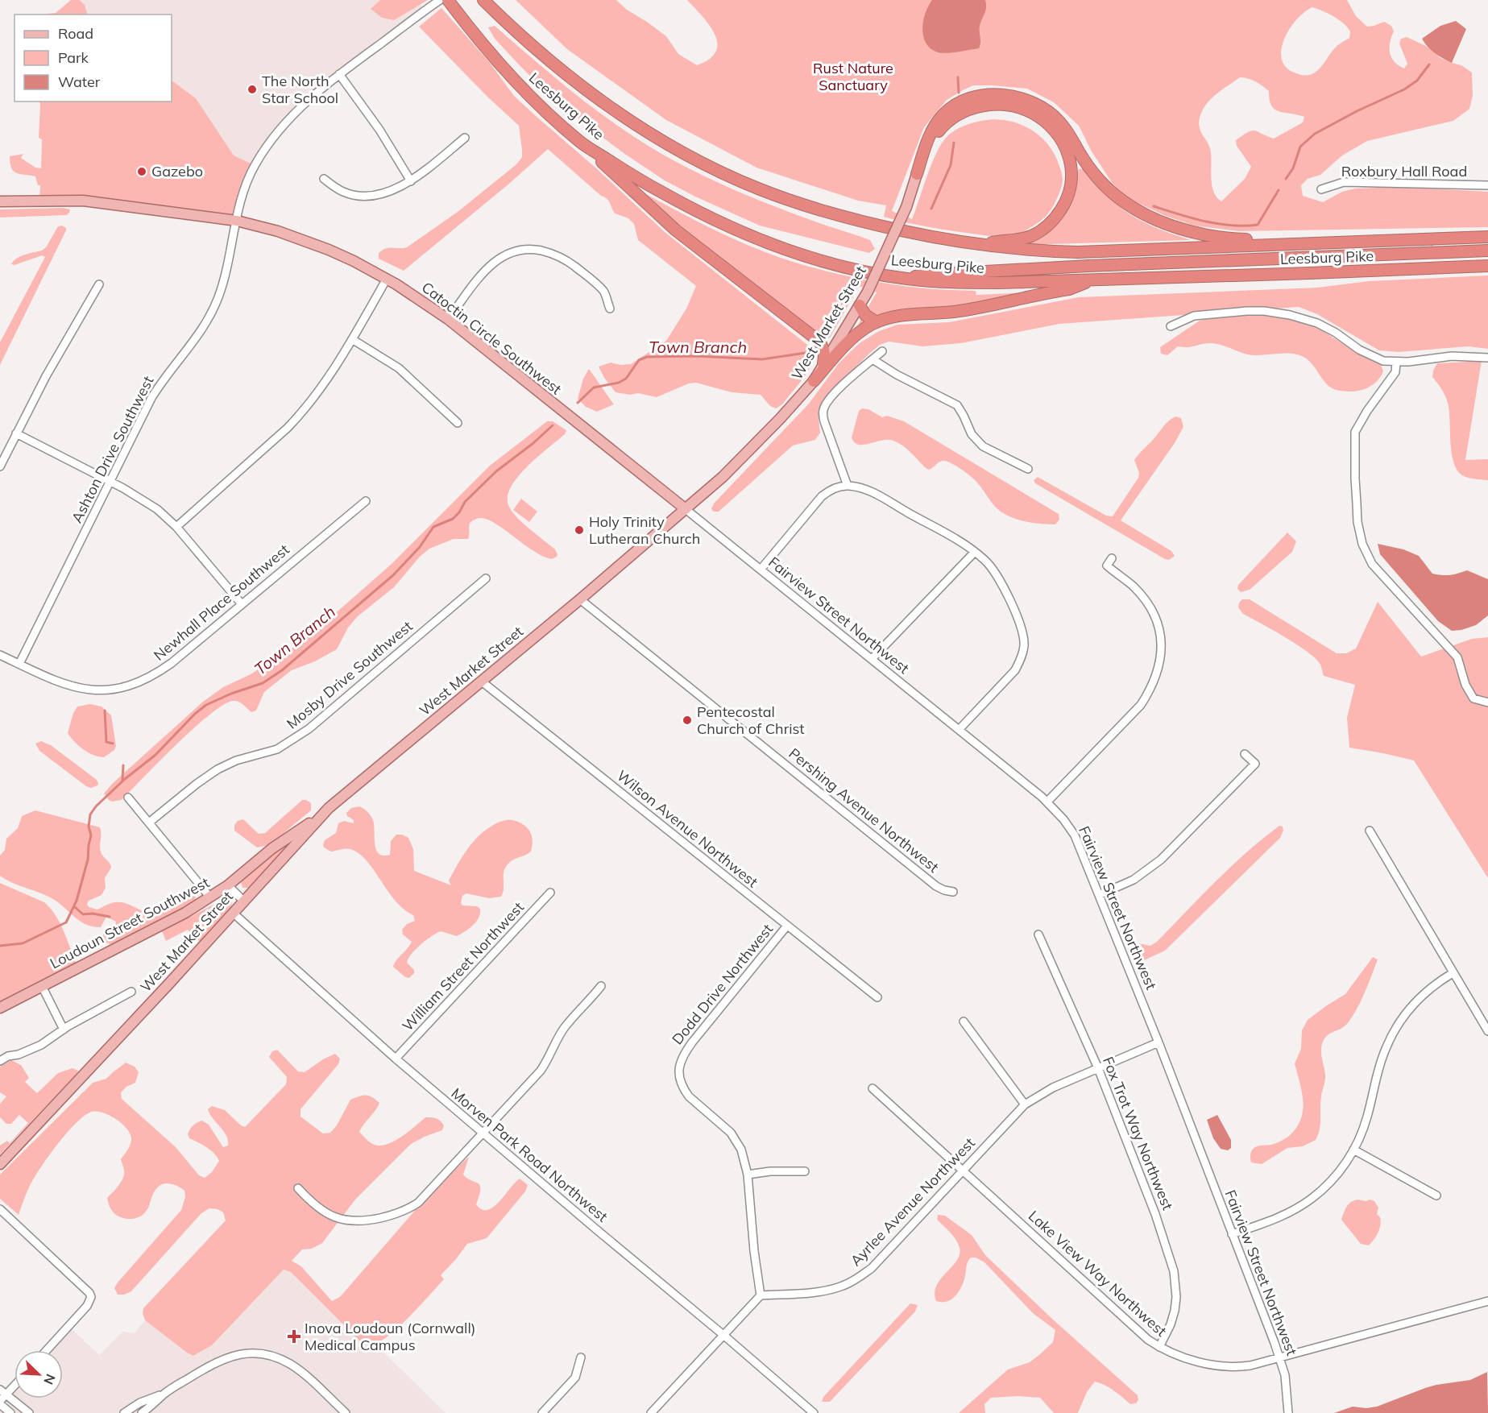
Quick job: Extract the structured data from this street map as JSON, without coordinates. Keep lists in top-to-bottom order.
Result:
{
  "streets": {
    "highway": ["Leesburg Pike"],
    "main road": ["West Market Street", "Catoctin Circle Southwest", "Loudoun Street Southwest"],
    "street": [
      "Roxbury Hall Road",
      "Ashton Drive Southwest",
      "Newhall Place Southwest",
      "Fairview Street Northwest",
      "Mosby Drive Southwest",
      "Pershing Avenue Northwest",
      "Wilson Avenue Northwest",
      "William Street Northwest",
      "Dodd Drive Northwest",
      "Fox Trot Way Northwest",
      "Morven Park Road Northwest",
      "Ayrlee Avenue Northwest",
      "Lake View Way Northwest"
    ]
  },
  "crossings": [
    ["West Market Street", "Catoctin Circle Southwest"],
    ["West Market Street", "Fairview Street Northwest"],
    ["West Market Street", "Pershing Avenue Northwest"],
    ["West Market Street", "Wilson Avenue Northwest"],
    ["West Market Street", "Loudoun Street Southwest"],
    ["West Market Street", "Morven Park Road Northwest"],
    ["Catoctin Circle Southwest", "Ashton Drive Southwest"],
    ["Catoctin Circle Southwest", "Fairview Street Northwest"],
    ["Ashton Drive Southwest", "Newhall Place Southwest"],
    ["Fairview Street Northwest", "Ayrlee Avenue Northwest"],
    ["Fairview Street Northwest", "Lake View Way Northwest"],
    ["Wilson Avenue Northwest", "Dodd Drive Northwest"],
    ["William Street Northwest", "Morven Park Road Northwest"],
    ["Dodd Drive Northwest", "Ayrlee Avenue Northwest"],
    ["Fox Trot Way Northwest", "Ayrlee Avenue Northwest"],
    ["Fox Trot Way Northwest", "Lake View Way Northwest"],
    ["Ayrlee Avenue Northwest", "Lake View Way Northwest"]
  ],
  "water": ["Town Branch"],
  "parks": ["Rust Nature Sanctuary"],
  "places": {
    "other": [
      "The North Star School",
      "Gazebo",
      "Holy Trinity Lutheran Church",
      "Pentecostal Church of Christ"
    ],
    "health": ["Inova Loudoun (Cornwall) Medical Campus"]
  },
  "legend": ["Road", "Park", "Water"],
  "north": "bottom right"
}
